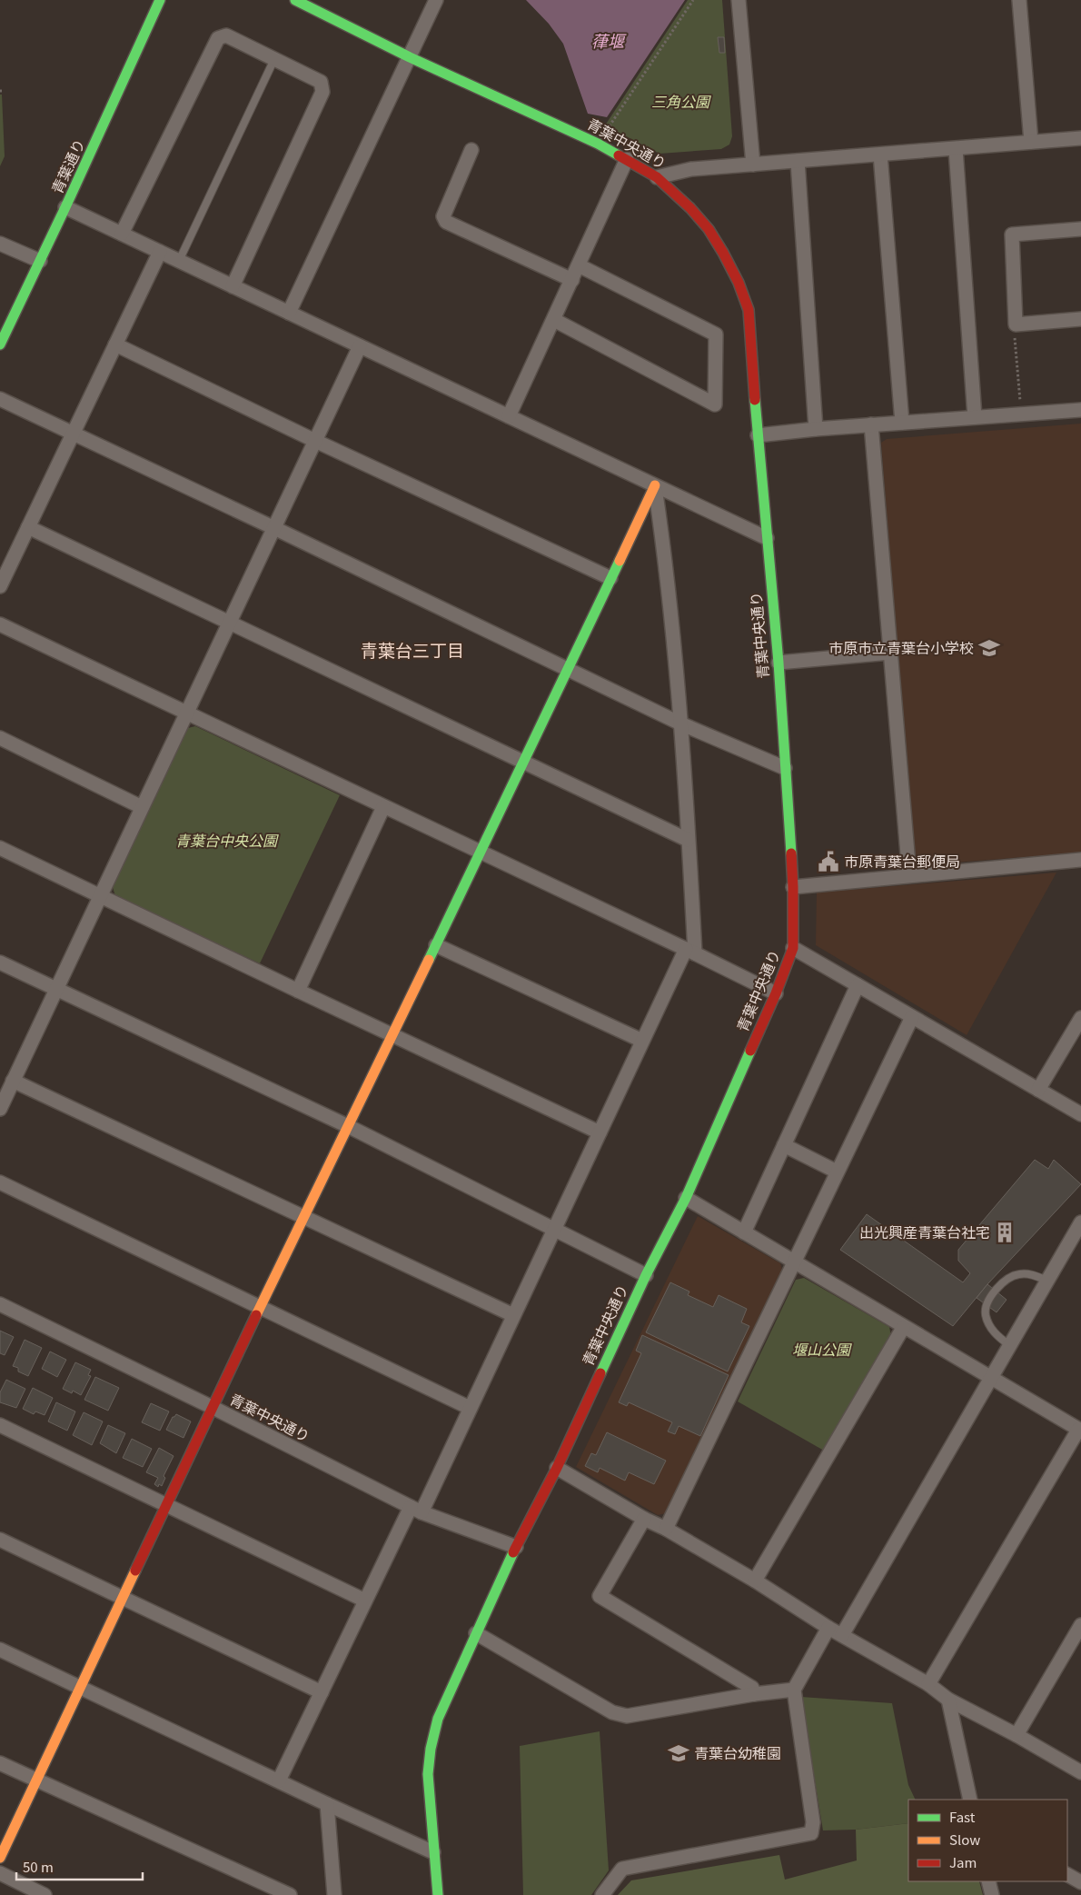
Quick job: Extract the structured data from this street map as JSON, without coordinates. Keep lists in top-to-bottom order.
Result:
{
  "streets": {
    "street": ["青葉中央通り", "青葉通り"]
  },
  "districts": ["青葉台三丁目"],
  "water": ["葎堰"],
  "parks": ["三角公園", "青葉台中央公園", "堰山公園"],
  "places": {
    "school or university": ["市原市立青葉台小学校", "青葉台幼稚園"],
    "public building": ["市原青葉台郵便局"],
    "building": ["出光興産青葉台社宅"]
  },
  "legend": ["Fast", "Slow", "Jam"],
  "scale_bar": "50 m"
}
